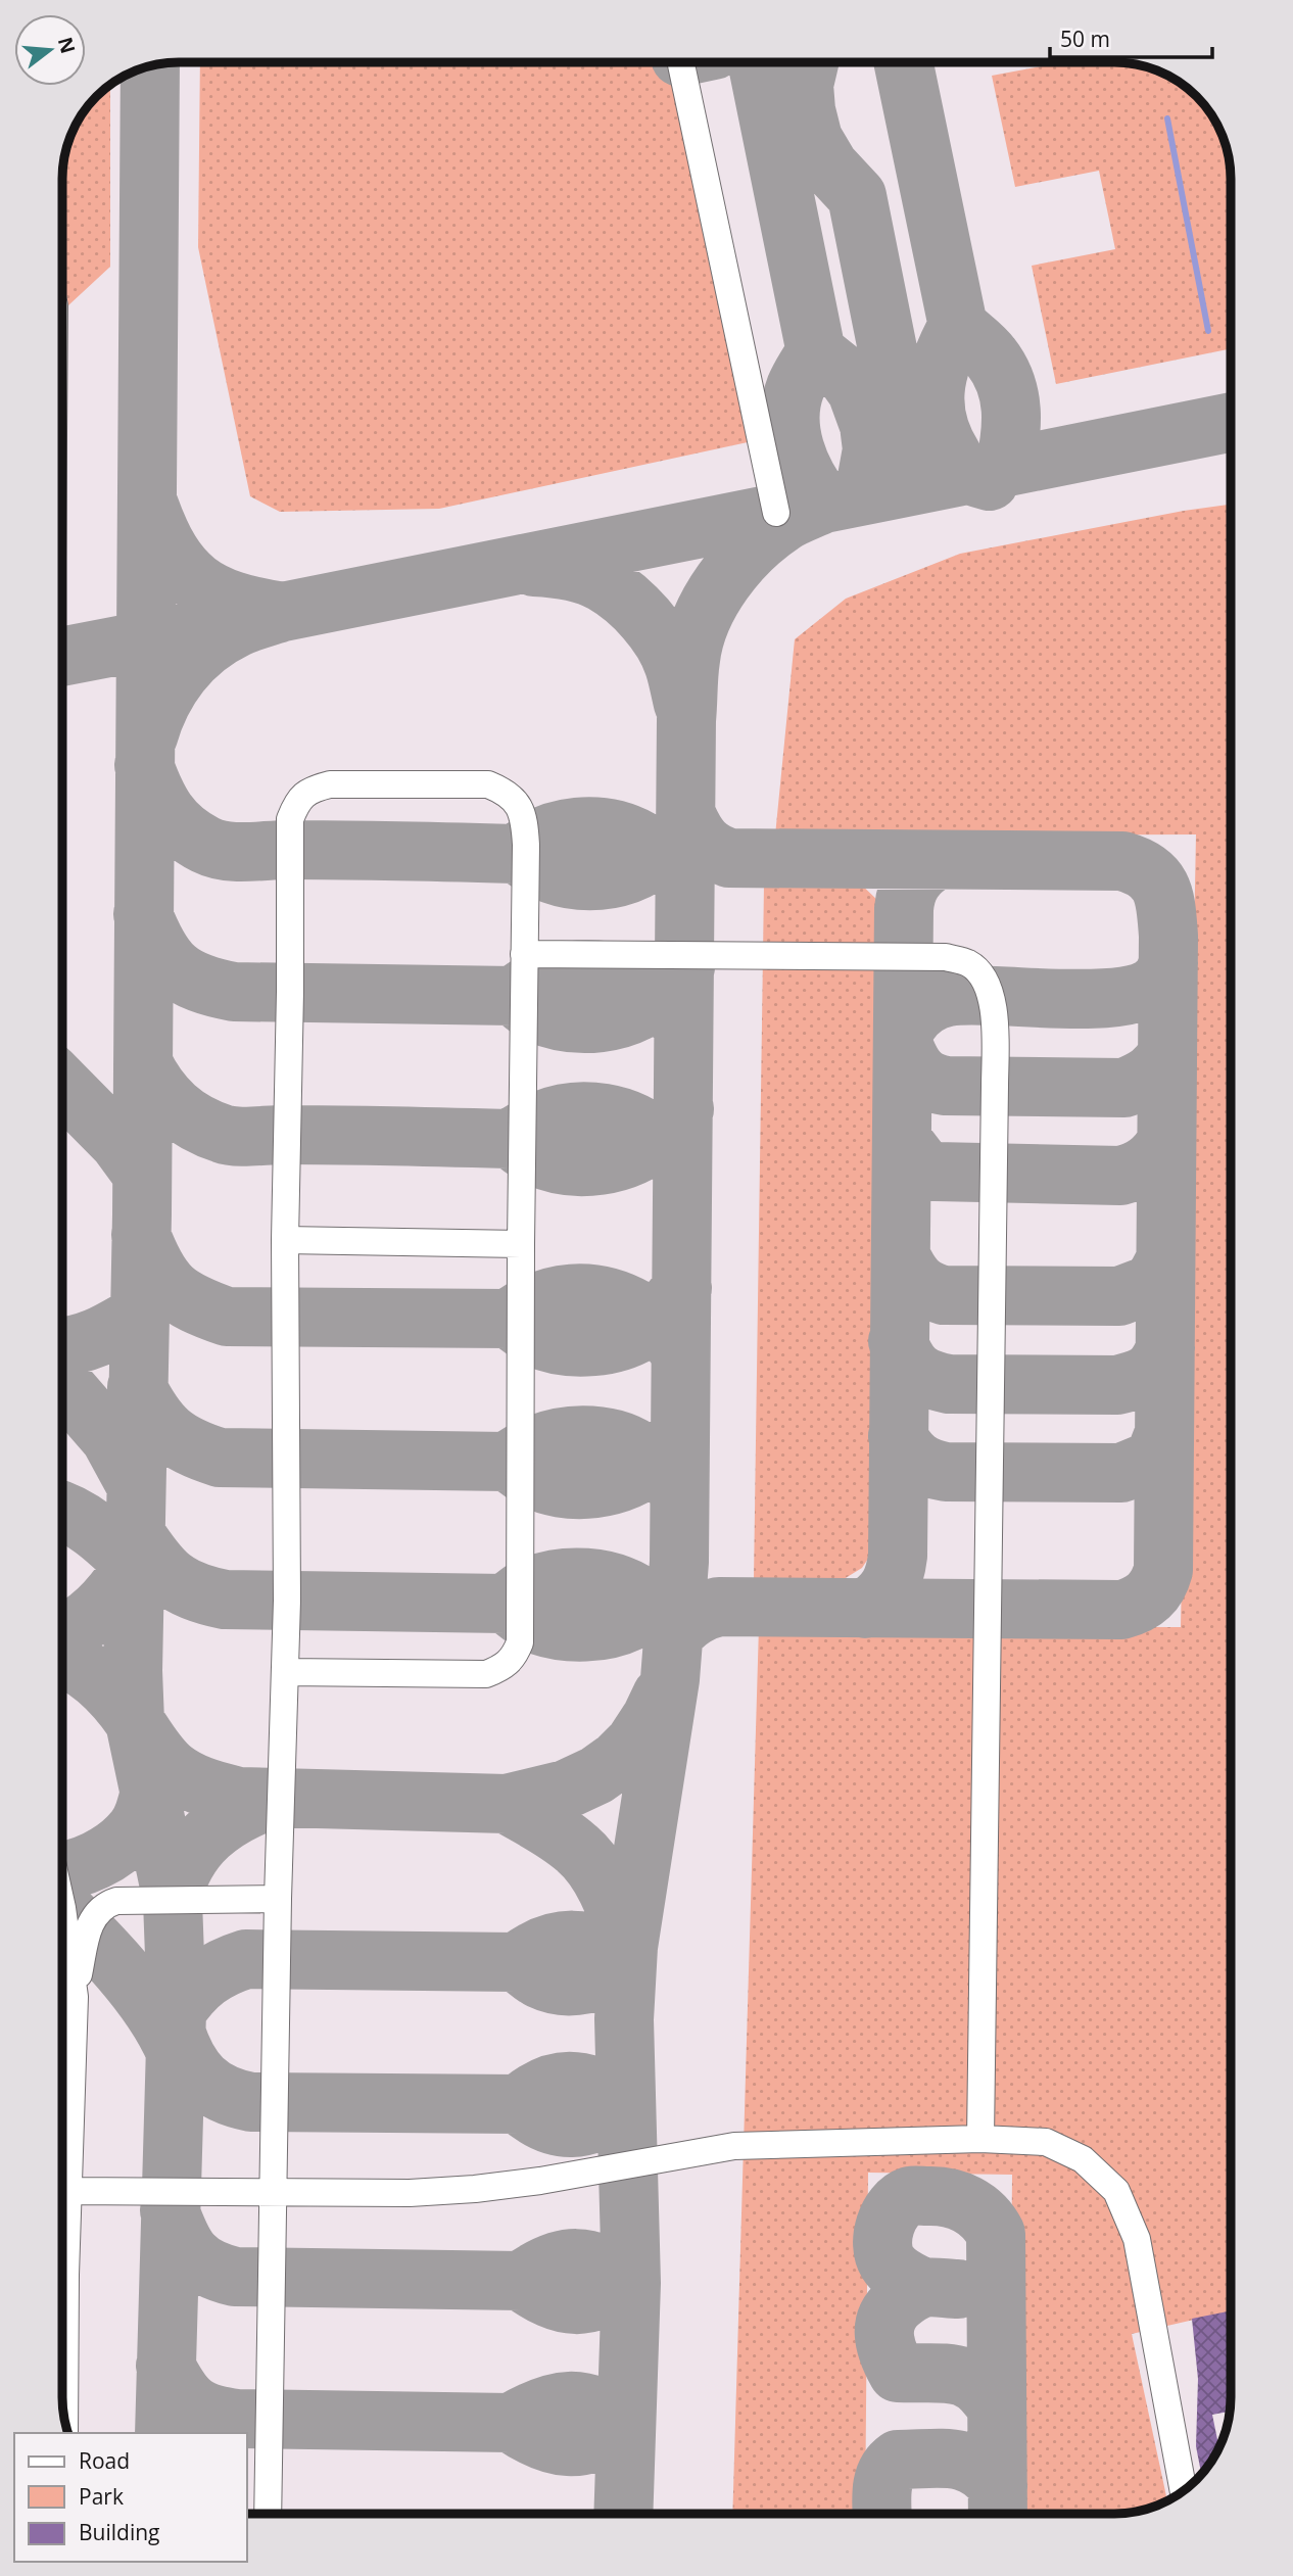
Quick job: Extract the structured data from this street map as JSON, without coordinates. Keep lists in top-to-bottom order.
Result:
{
  "legend": ["Road", "Park", "Building"],
  "scale_bar": "50 m",
  "north": "right"
}
